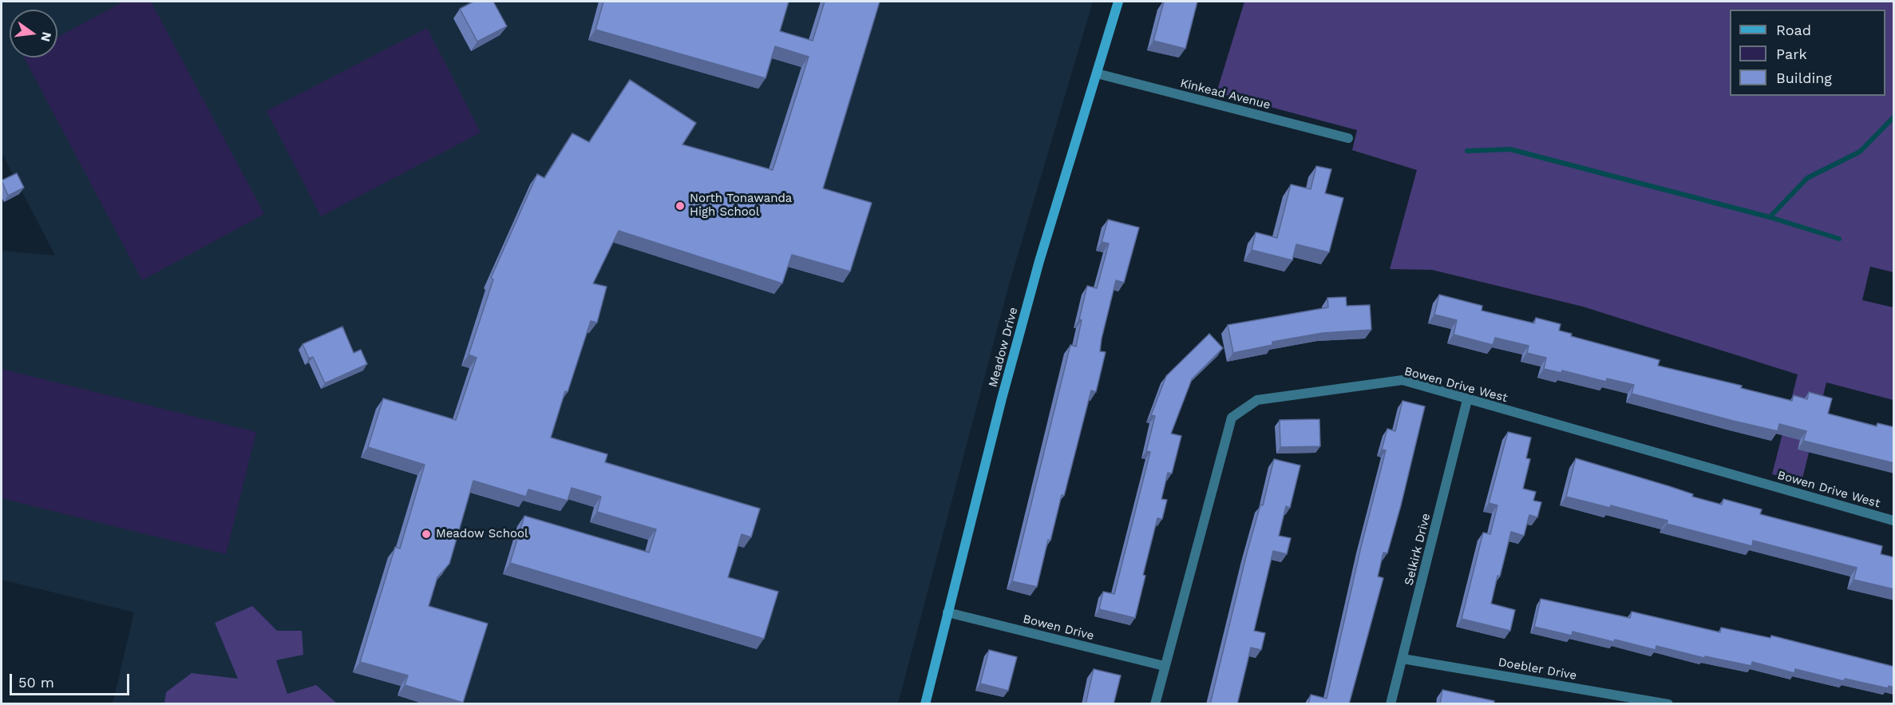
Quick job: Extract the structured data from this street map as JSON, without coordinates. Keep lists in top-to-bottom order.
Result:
{
  "streets": {
    "street": [
      "Kinkead Avenue",
      "Meadow Drive",
      "Bowen Drive West",
      "Selkirk Drive",
      "Bowen Drive",
      "Doebler Drive"
    ]
  },
  "crossings": [
    ["Kinkead Avenue", "Meadow Drive"],
    ["Meadow Drive", "Bowen Drive"],
    ["Bowen Drive West", "Selkirk Drive"],
    ["Bowen Drive West", "Bowen Drive"],
    ["Selkirk Drive", "Doebler Drive"]
  ],
  "places": ["North Tonawanda High School", "Meadow School"],
  "legend": ["Road", "Park", "Building"],
  "scale_bar": "50 m",
  "north": "right"
}
